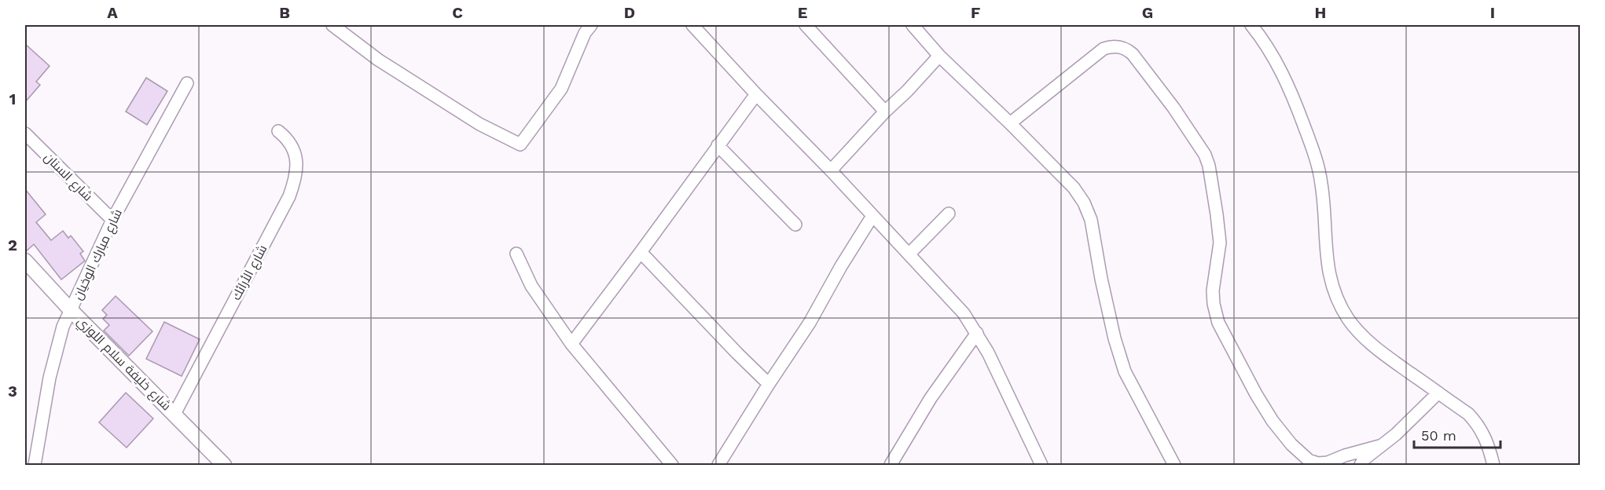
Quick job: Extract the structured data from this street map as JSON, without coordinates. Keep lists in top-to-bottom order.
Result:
{
  "streets": {
    "street": [
      "شارع السنان",
      "شارع مبارك الوخيان",
      "شارع الأرائك",
      "شارع خليفة سلام اللوزي"
    ]
  },
  "crossings": [
    ["شارع السنان", "شارع مبارك الوخيان"],
    ["شارع مبارك الوخيان", "شارع خليفة سلام اللوزي"],
    ["شارع الأرائك", "شارع خليفة سلام اللوزي"]
  ],
  "scale_bar": "50 m",
  "grid": {
    "columns": [
      "A",
      "B",
      "C",
      "D",
      "E",
      "F",
      "G",
      "H",
      "I"
    ],
    "rows": ["1", "2", "3"]
  }
}
